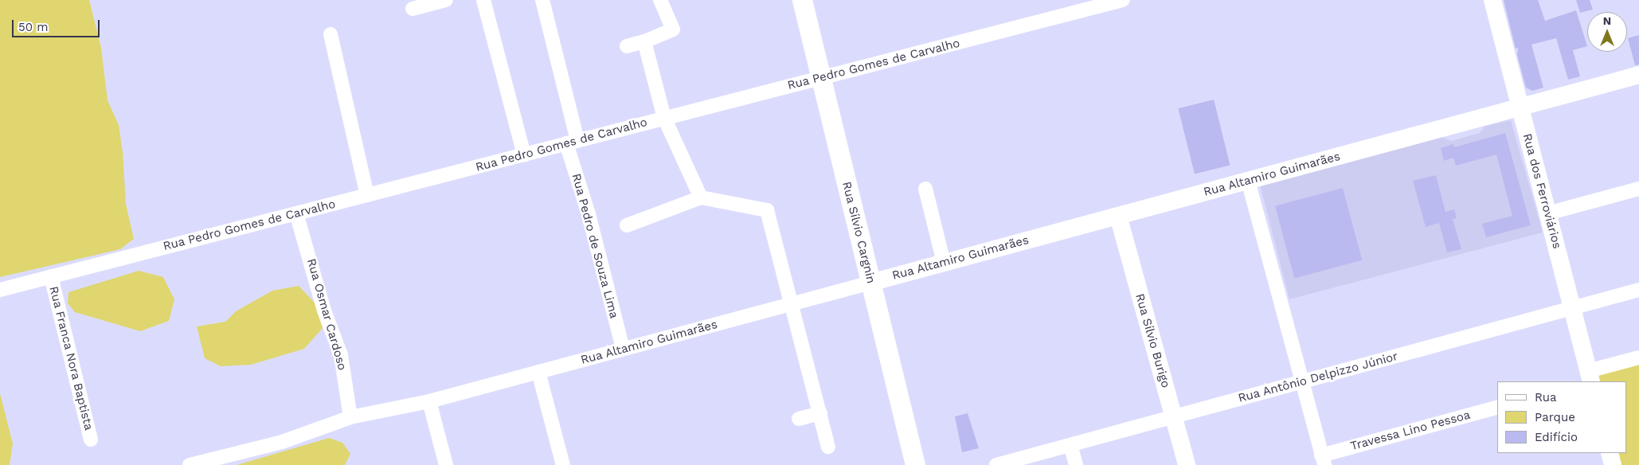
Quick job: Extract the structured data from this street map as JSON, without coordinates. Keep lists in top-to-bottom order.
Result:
{
  "streets": {
    "main road": ["Rua Sílvio Cargnin"],
    "street": [
      "Rua Pedro Gomes de Carvalho",
      "Rua Altamiro Guimarães",
      "Rua dos Ferroviários",
      "Rua Pedro de Souza Lima",
      "Rua Osmar Cardoso",
      "Rua Sílvio Burigo",
      "Rua Franca Nora Baptista",
      "Rua Antônio Delpizzo Júnior",
      "Travessa Lino Pessoa"
    ]
  },
  "crossings": [
    ["Rua Pedro Gomes de Carvalho", "Rua Sílvio Cargnin"],
    ["Rua Pedro Gomes de Carvalho", "Rua Pedro de Souza Lima"],
    ["Rua Pedro Gomes de Carvalho", "Rua Osmar Cardoso"],
    ["Rua Pedro Gomes de Carvalho", "Rua Franca Nora Baptista"],
    ["Rua Altamiro Guimarães", "Rua dos Ferroviários"],
    ["Rua Altamiro Guimarães", "Rua Sílvio Cargnin"],
    ["Rua Altamiro Guimarães", "Rua Pedro de Souza Lima"],
    ["Rua Altamiro Guimarães", "Rua Osmar Cardoso"],
    ["Rua Altamiro Guimarães", "Rua Sílvio Burigo"],
    ["Rua dos Ferroviários", "Rua Antônio Delpizzo Júnior"],
    ["Rua Sílvio Burigo", "Rua Antônio Delpizzo Júnior"]
  ],
  "legend": ["Rua", "Parque", "Edifício"],
  "scale_bar": "50 m",
  "north": "top"
}
